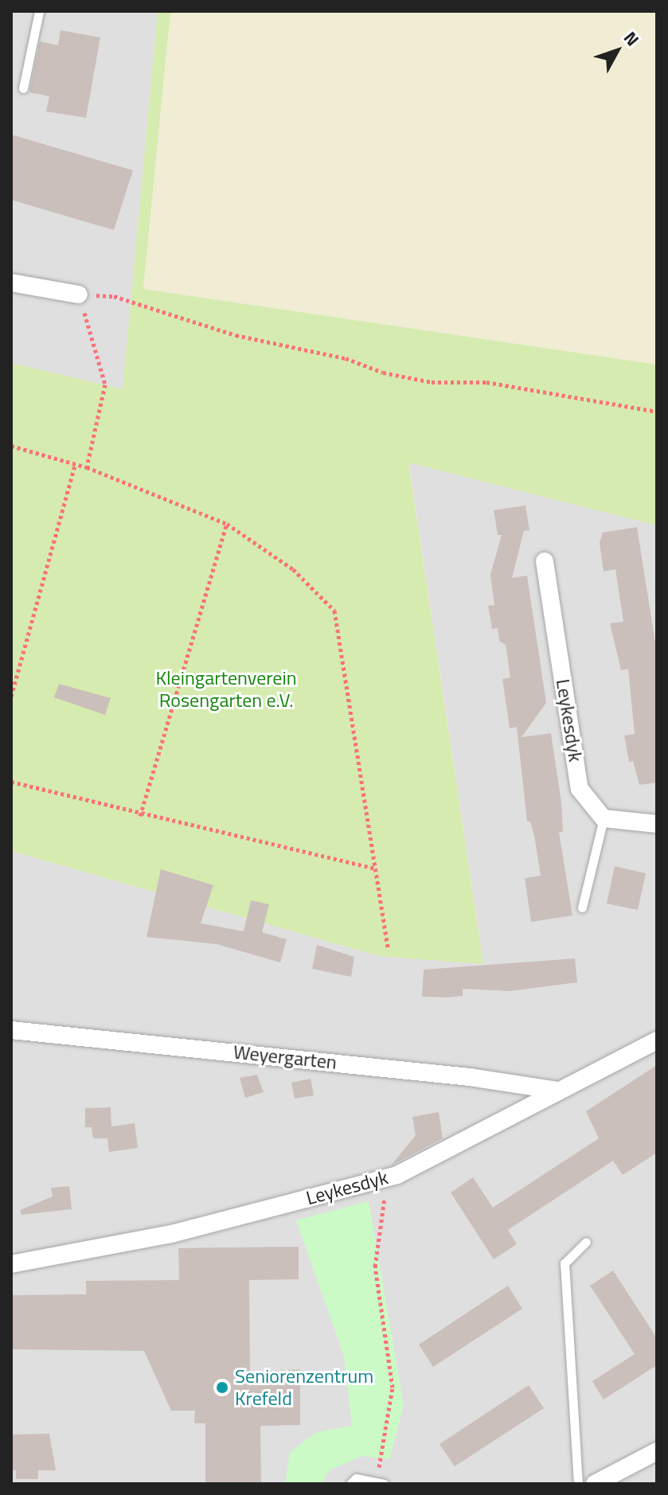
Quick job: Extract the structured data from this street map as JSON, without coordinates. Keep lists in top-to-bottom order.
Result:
{
  "streets": {
    "street": ["Leykesdyk", "Weyergarten"]
  },
  "crossings": [
    ["Leykesdyk", "Weyergarten"]
  ],
  "parks": ["Kleingartenverein Rosengarten e.V."],
  "places": ["Seniorenzentrum Krefeld"],
  "north": "top right"
}
